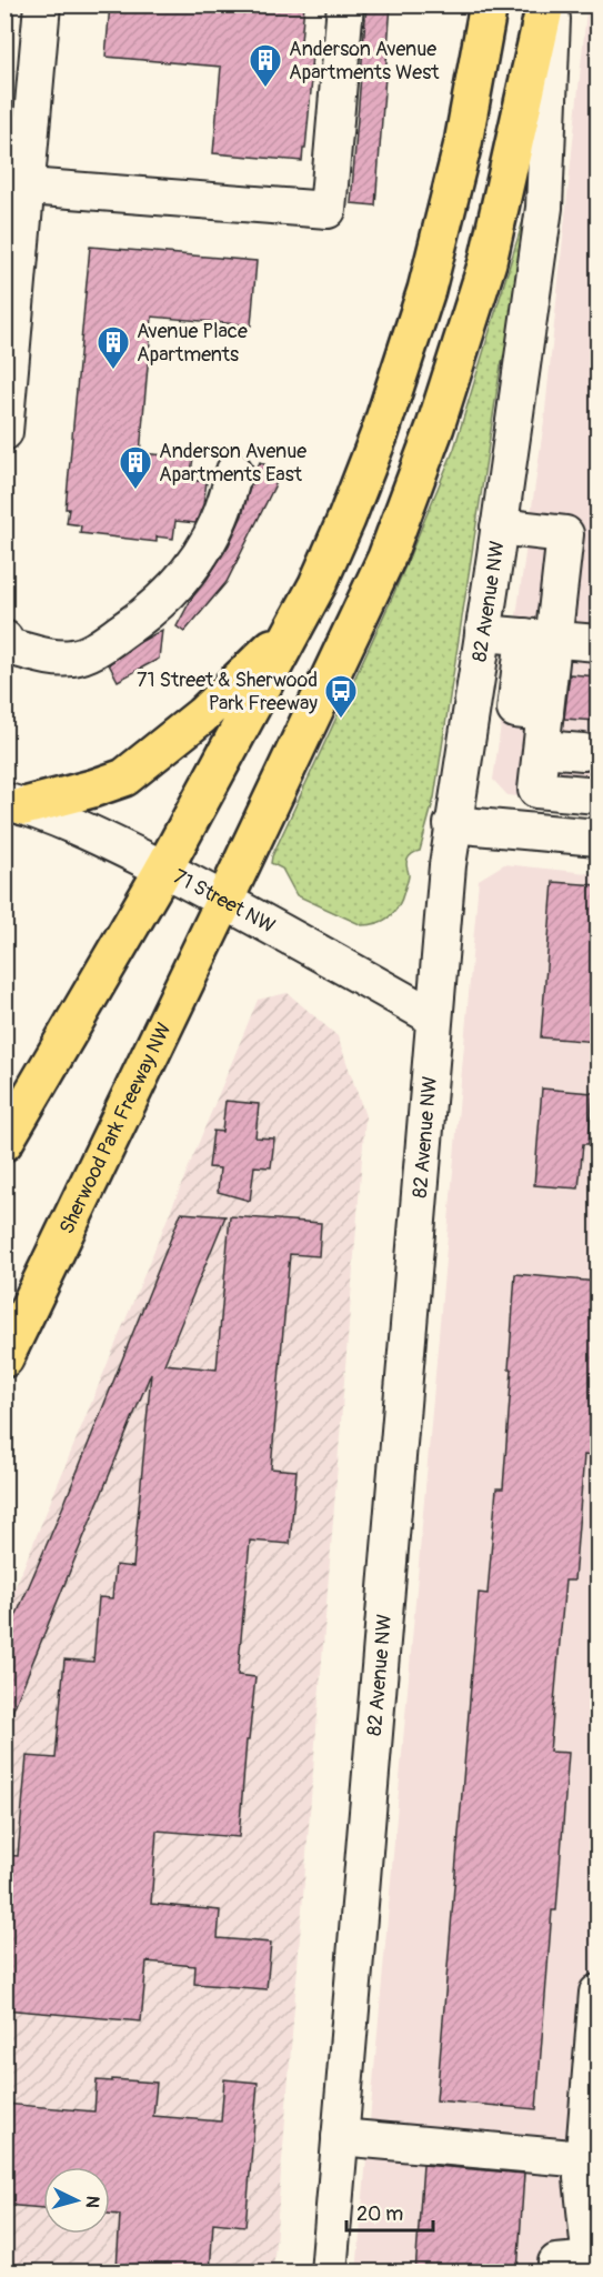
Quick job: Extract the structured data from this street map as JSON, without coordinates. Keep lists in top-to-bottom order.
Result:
{
  "streets": {
    "main road": ["Sherwood Park Freeway NW"],
    "street": ["82 Avenue NW", "71 Street NW"]
  },
  "crossings": [
    ["82 Avenue NW", "71 Street NW"],
    ["71 Street NW", "Sherwood Park Freeway NW"]
  ],
  "places": {
    "building": ["Anderson Avenue Apartments West", "Avenue Place Apartments", "Anderson Avenue Apartments East"],
    "bus stop": ["71 Street & Sherwood Park Freeway"]
  },
  "scale_bar": "20 m",
  "north": "right"
}
